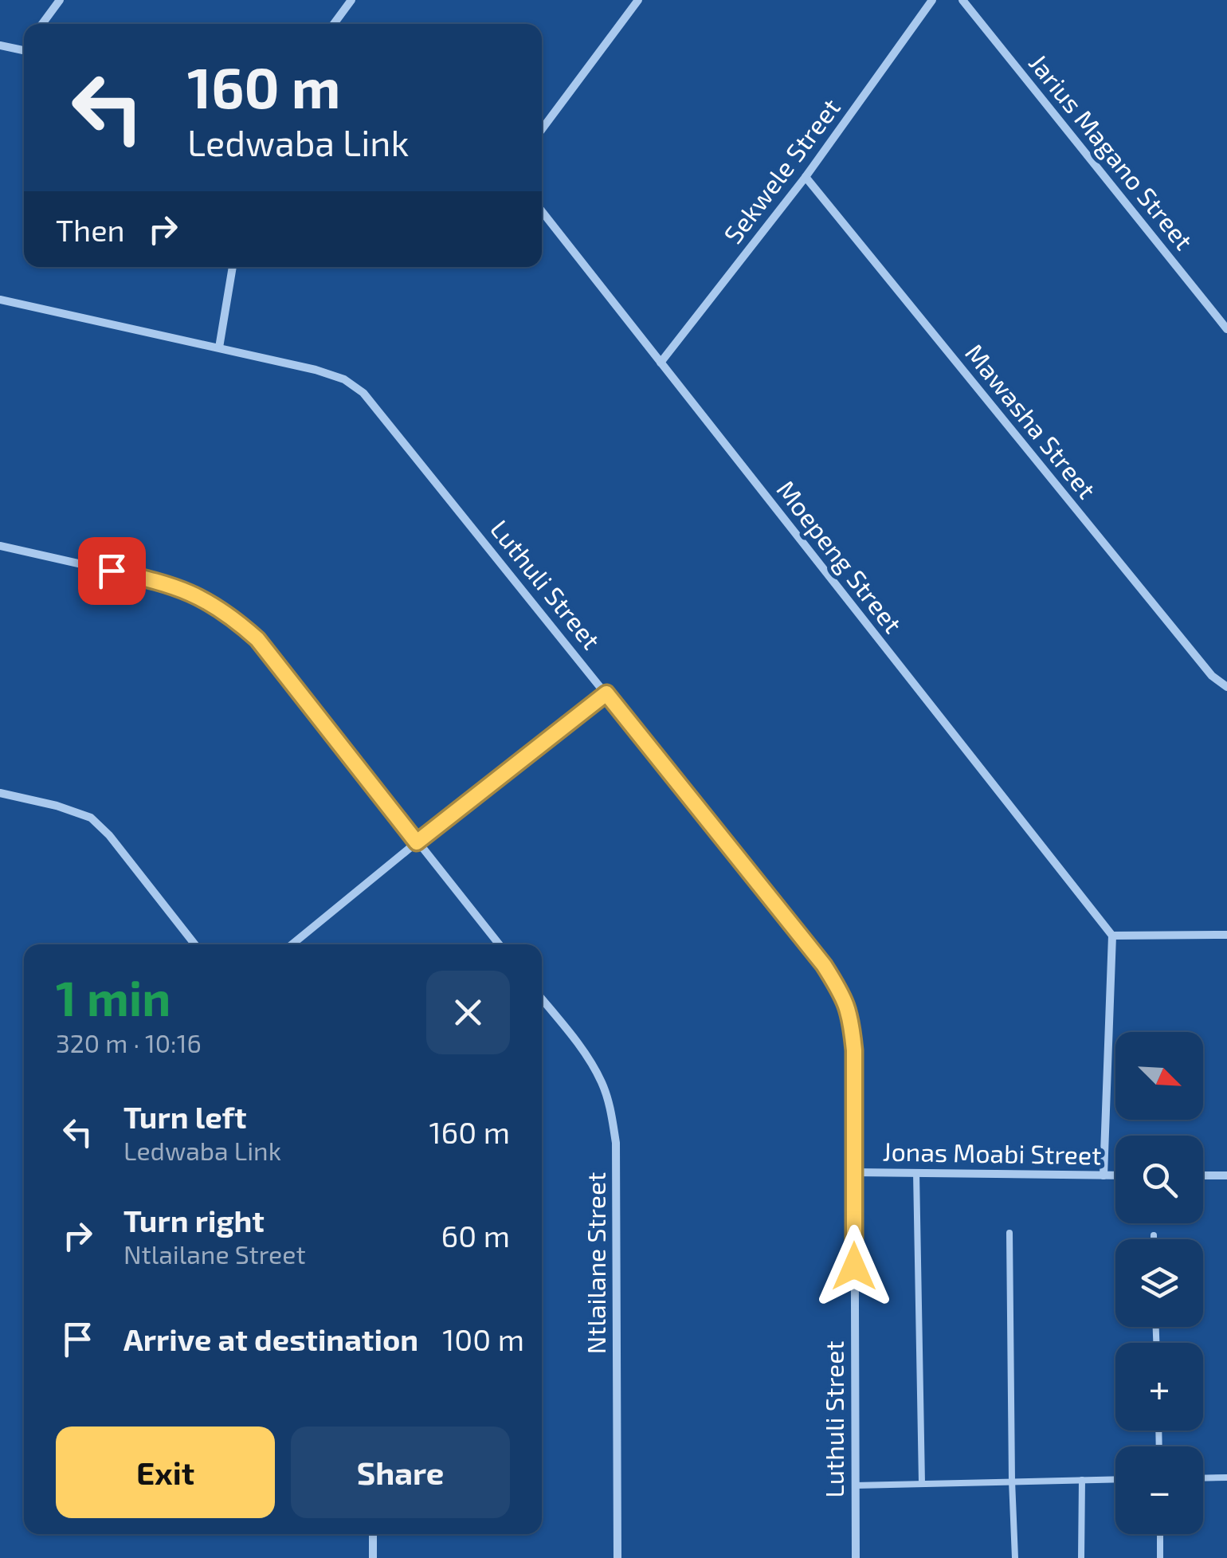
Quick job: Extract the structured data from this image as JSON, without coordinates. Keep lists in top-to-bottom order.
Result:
{
  "streets": {
    "street": [
      "Jarius Magano Street",
      "Sekwele Street",
      "Mawasha Street",
      "Moepeng Street",
      "Luthuli Street",
      "Jonas Moabi Street",
      "Ntlailane Street"
    ]
  },
  "crossings": [
    ["Sekwele Street", "Mawasha Street"],
    ["Sekwele Street", "Moepeng Street"],
    ["Luthuli Street", "Jonas Moabi Street"]
  ],
  "north": "bottom right",
  "page": {
    "turn": ["160 m", "Ledwaba Link"],
    "then": "Then",
    "heading": ["1 min", "320 m · 10:16"],
    "map_buttons": ["+", "−"],
    "list": [
      {
        "name": "Turn left",
        "note": "Ledwaba Link",
        "value": "160 m"
      },
      {
        "name": "Turn right",
        "note": "Ntlailane Street",
        "value": "60 m"
      },
      {
        "name": "Arrive at destination",
        "value": "100 m"
      }
    ],
    "buttons": ["Exit", "Share"]
  }
}
